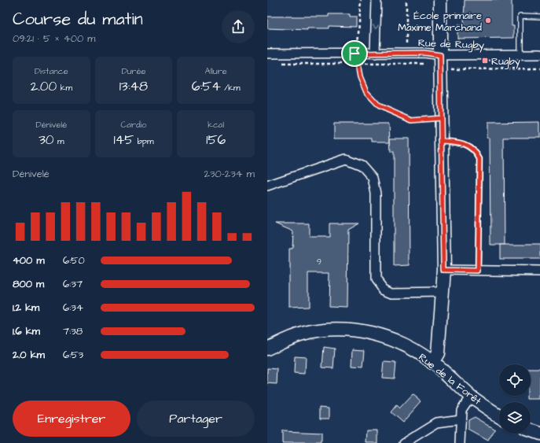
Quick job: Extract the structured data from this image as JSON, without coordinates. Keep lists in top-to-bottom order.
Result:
{
  "streets": {
    "street": ["Rue de Rugby", "Rue de la Forêt"]
  },
  "places": {
    "other": ["École primaire Maxime Marchand"],
    "transit": ["Rugby"]
  },
  "house_numbers": ["9"],
  "page": {
    "heading": ["Course du matin", "09:21 · 5 × 400 m"],
    "stats": [
      ["Distance", "2.00 km"],
      ["Durée", "13:48"],
      ["Allure", "6:54 /km"],
      ["Dénivelé", "30 m"],
      ["Cardio", "145 bpm"],
      ["kcal", "156"]
    ],
    "chart": ["Dénivelé", "230–234 m"],
    "list": [
      {
        "name": "400 m",
        "note": "6:50"
      },
      {
        "name": "800 m",
        "note": "6:37"
      },
      {
        "name": "1.2 km",
        "note": "6:34"
      },
      {
        "name": "1.6 km",
        "note": "7:38"
      },
      {
        "name": "2.0 km",
        "note": "6:53"
      }
    ],
    "buttons": ["Enregistrer", "Partager"]
  }
}
